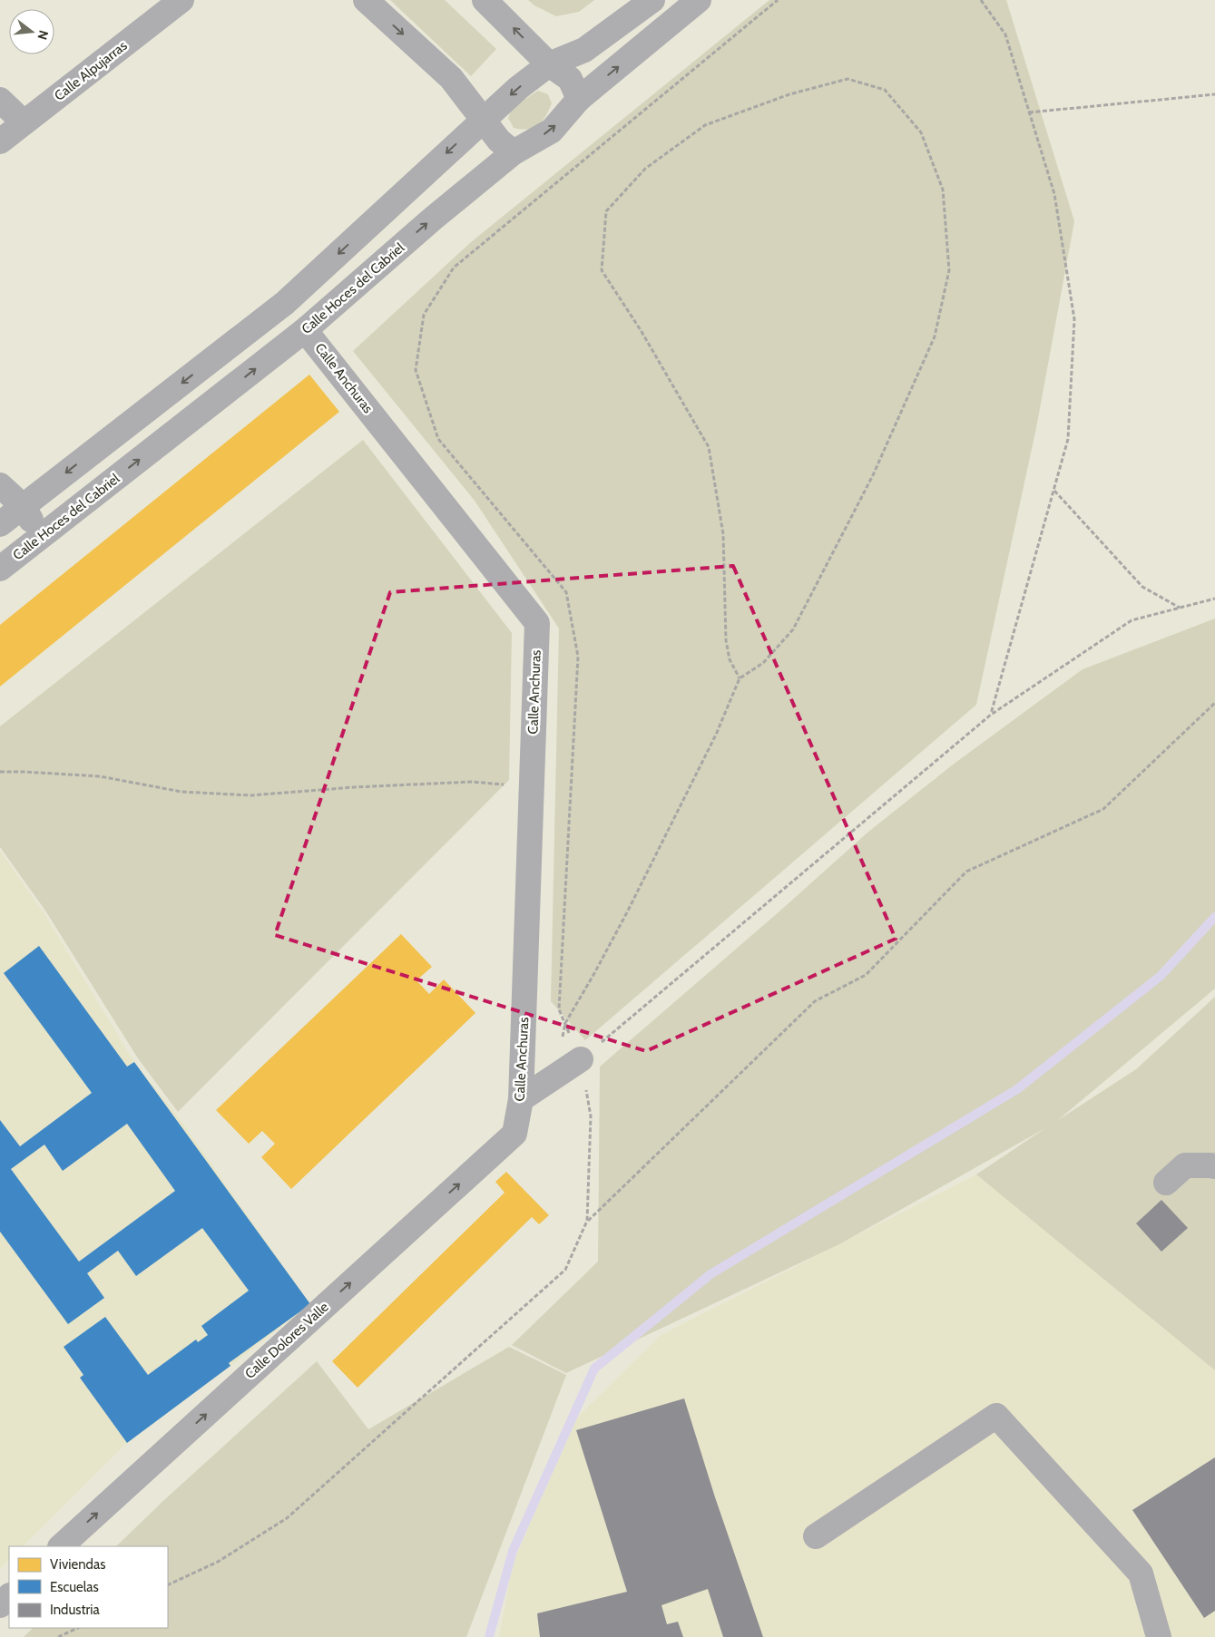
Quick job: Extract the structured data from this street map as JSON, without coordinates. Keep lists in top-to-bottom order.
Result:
{
  "streets": {
    "street": [
      "Calle Alpujarras",
      "Calle Hoces del Cabriel",
      "Calle Anchuras",
      "Calle Dolores Valle"
    ]
  },
  "crossings": [
    ["Calle Hoces del Cabriel", "Calle Anchuras"],
    ["Calle Anchuras", "Calle Dolores Valle"]
  ],
  "one_way": ["Calle Dolores Valle"],
  "legend": ["Viviendas", "Escuelas", "Industria"],
  "north": "right"
}
